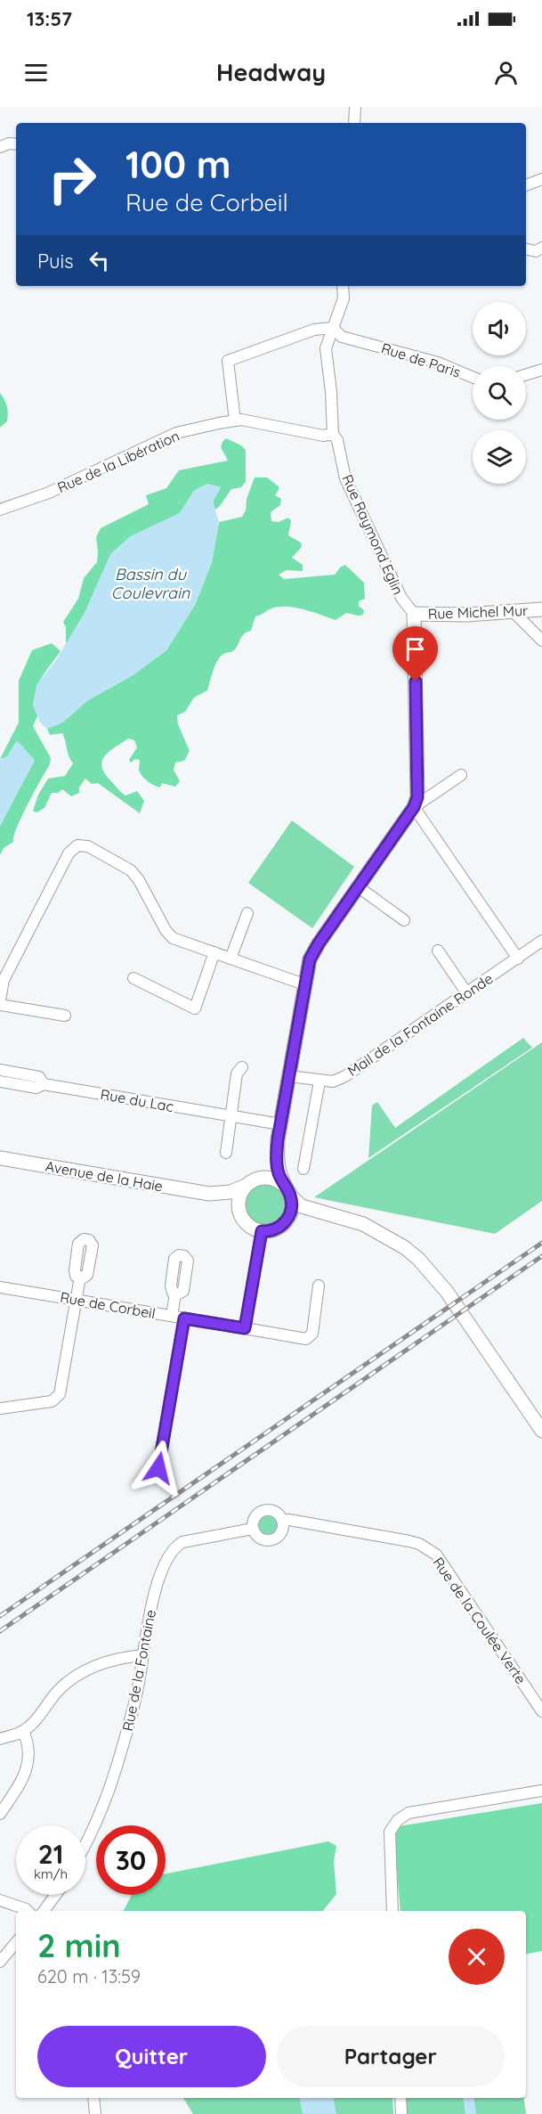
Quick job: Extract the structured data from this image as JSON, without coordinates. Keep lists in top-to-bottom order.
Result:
{
  "streets": {
    "street": [
      "Rue de Paris",
      "Rue de la Libération",
      "Rue Raymond Eglin",
      "Rue Michel Mur",
      "Mail de la Fontaine Ronde",
      "Rue du Lac",
      "Avenue de la Haie",
      "Rue de Corbeil",
      "Rue de la Coulée Verte",
      "Rue de la Fontaine"
    ]
  },
  "crossings": [
    ["Rue de Paris", "Rue Raymond Eglin"],
    ["Rue de la Libération", "Rue Raymond Eglin"],
    ["Rue Raymond Eglin", "Rue Michel Mur"],
    ["Rue de la Coulée Verte", "Rue de la Fontaine"]
  ],
  "water": ["Bassin du Coulevrain"],
  "page": {
    "status": "13:57",
    "header": "Headway",
    "turn": ["100 m", "Rue de Corbeil"],
    "then": "Puis",
    "speed": "21 km/h",
    "limit": "30",
    "heading": ["2 min", "620 m · 13:59"],
    "buttons": ["Quitter", "Partager"]
  }
}
